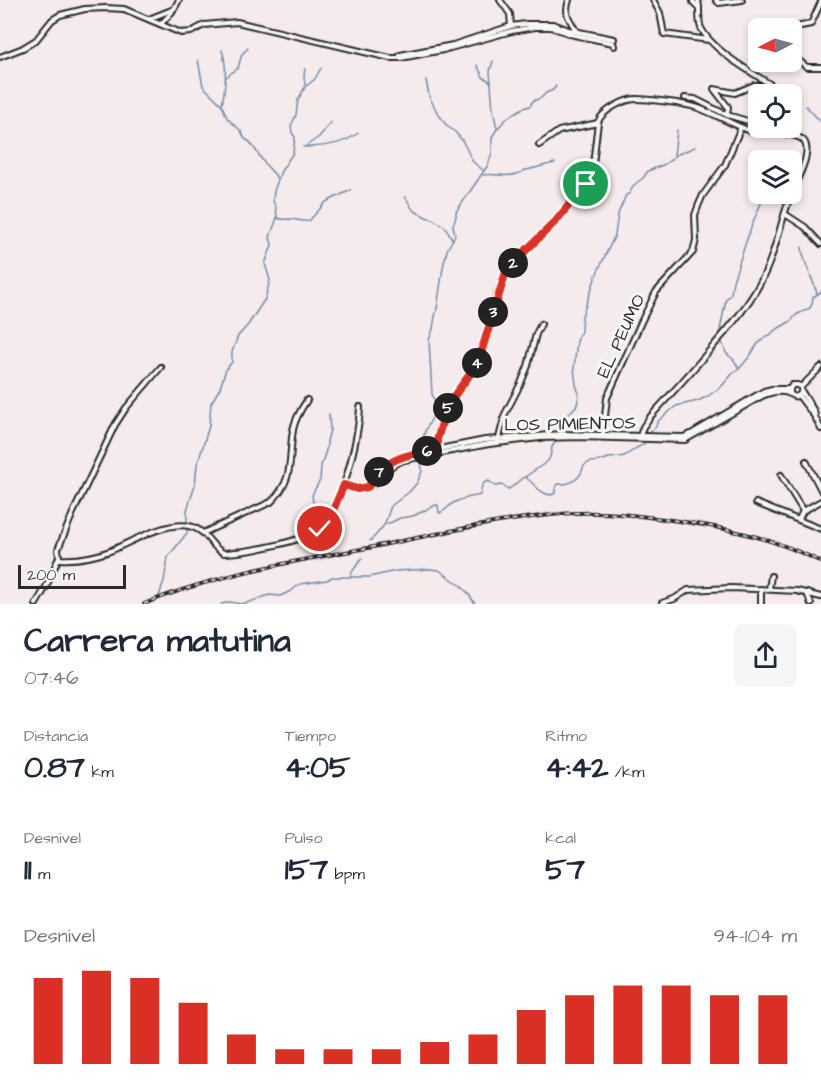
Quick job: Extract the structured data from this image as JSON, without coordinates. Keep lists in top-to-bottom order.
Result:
{
  "streets": {
    "street": ["EL PEUMO", "LOS PIMIENTOS"]
  },
  "crossings": [
    ["EL PEUMO", "LOS PIMIENTOS"]
  ],
  "scale_bar": "200 m",
  "north": "left",
  "page": {
    "pins": [
      "2",
      "3",
      "4",
      "5",
      "6",
      "7"
    ],
    "scale": "200 m",
    "heading": ["Carrera matutina", "07:46"],
    "stats": [
      ["Distancia", "0.87 km"],
      ["Tiempo", "4:05"],
      ["Ritmo", "4:42 /km"],
      ["Desnivel", "11 m"],
      ["Pulso", "157 bpm"],
      ["kcal", "57"]
    ],
    "chart": ["Desnivel", "94–104 m"]
  }
}
